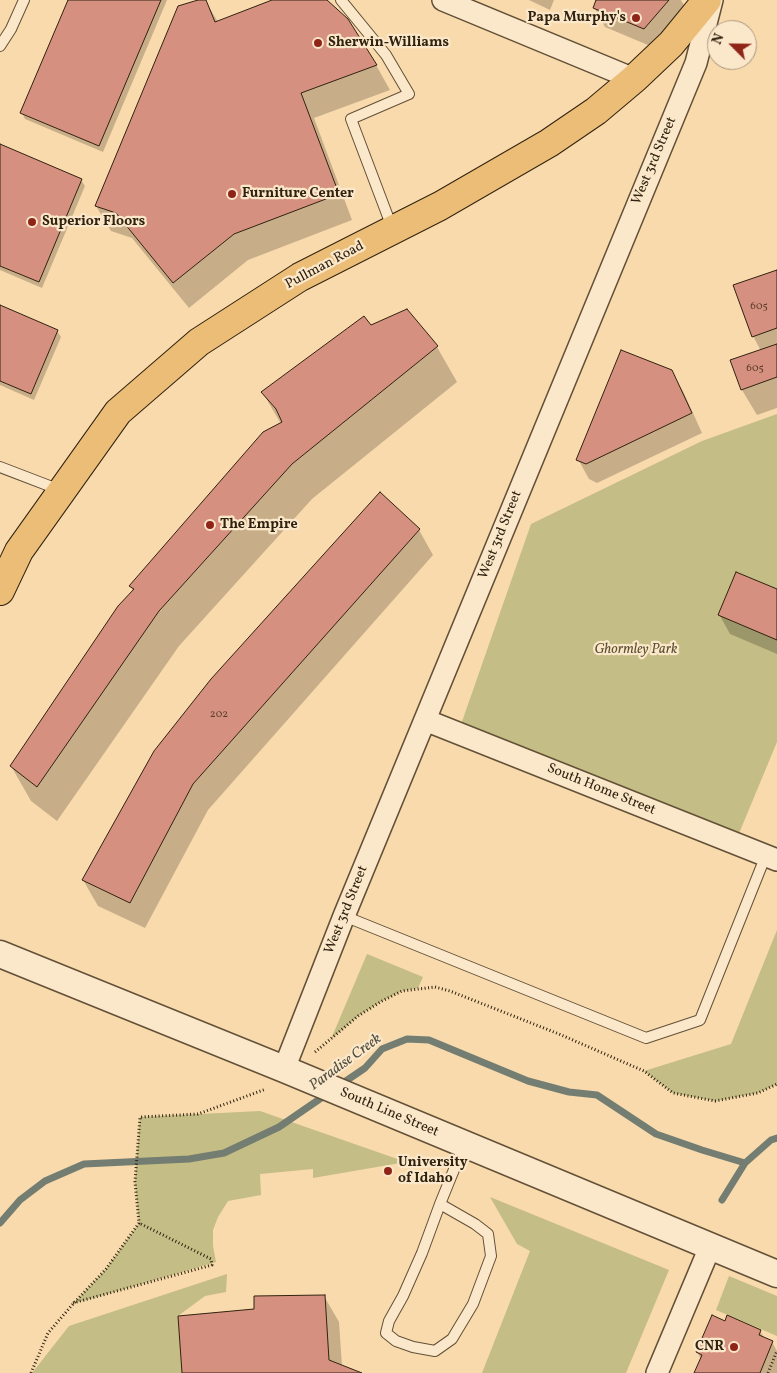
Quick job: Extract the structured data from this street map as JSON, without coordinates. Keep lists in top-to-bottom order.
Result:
{
  "streets": {
    "main road": ["Pullman Road"],
    "street": ["West 3rd Street", "South Home Street", "South Line Street"]
  },
  "crossings": [
    ["West 3rd Street", "South Home Street"],
    ["West 3rd Street", "South Line Street"]
  ],
  "water": ["Paradise Creek"],
  "parks": ["Ghormley Park"],
  "places": [
    "Papa Murphy's",
    "Sherwin-Williams",
    "Furniture Center",
    "Superior Floors",
    "The Empire",
    "University of Idaho",
    "CNR"
  ],
  "house_numbers": ["605", "605", "202"],
  "north": "top left"
}
